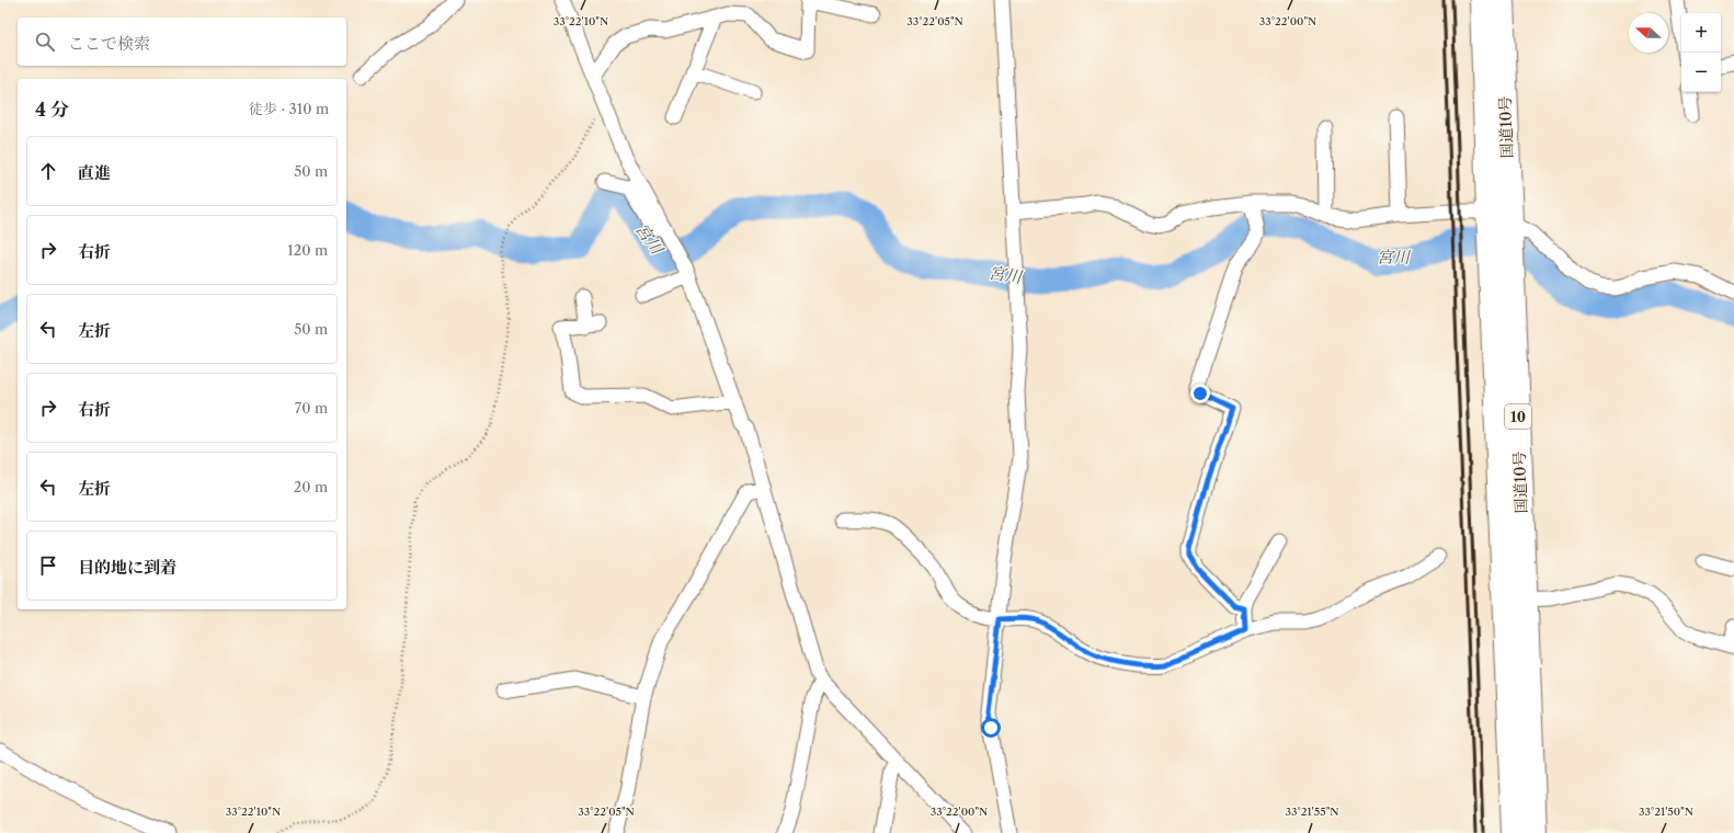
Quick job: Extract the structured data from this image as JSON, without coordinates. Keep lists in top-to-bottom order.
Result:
{
  "streets": {
    "highway": ["国道10号", "10"]
  },
  "water": ["宮川"],
  "north": "left",
  "page": {
    "map_buttons": ["+", "−"],
    "search": "ここで検索",
    "heading": ["4 分", "徒歩 · 310 m"],
    "list": [
      ["直進", "50 m"],
      ["右折", "120 m"],
      ["左折", "50 m"],
      ["右折", "70 m"],
      ["左折", "20 m"],
      "目的地に到着"
    ]
  },
  "coordinates": [
    "33°22'10\"N",
    "33°22'05\"N",
    "33°22'00\"N",
    "33°21'55\"N",
    "33°21'50\"N"
  ]
}
